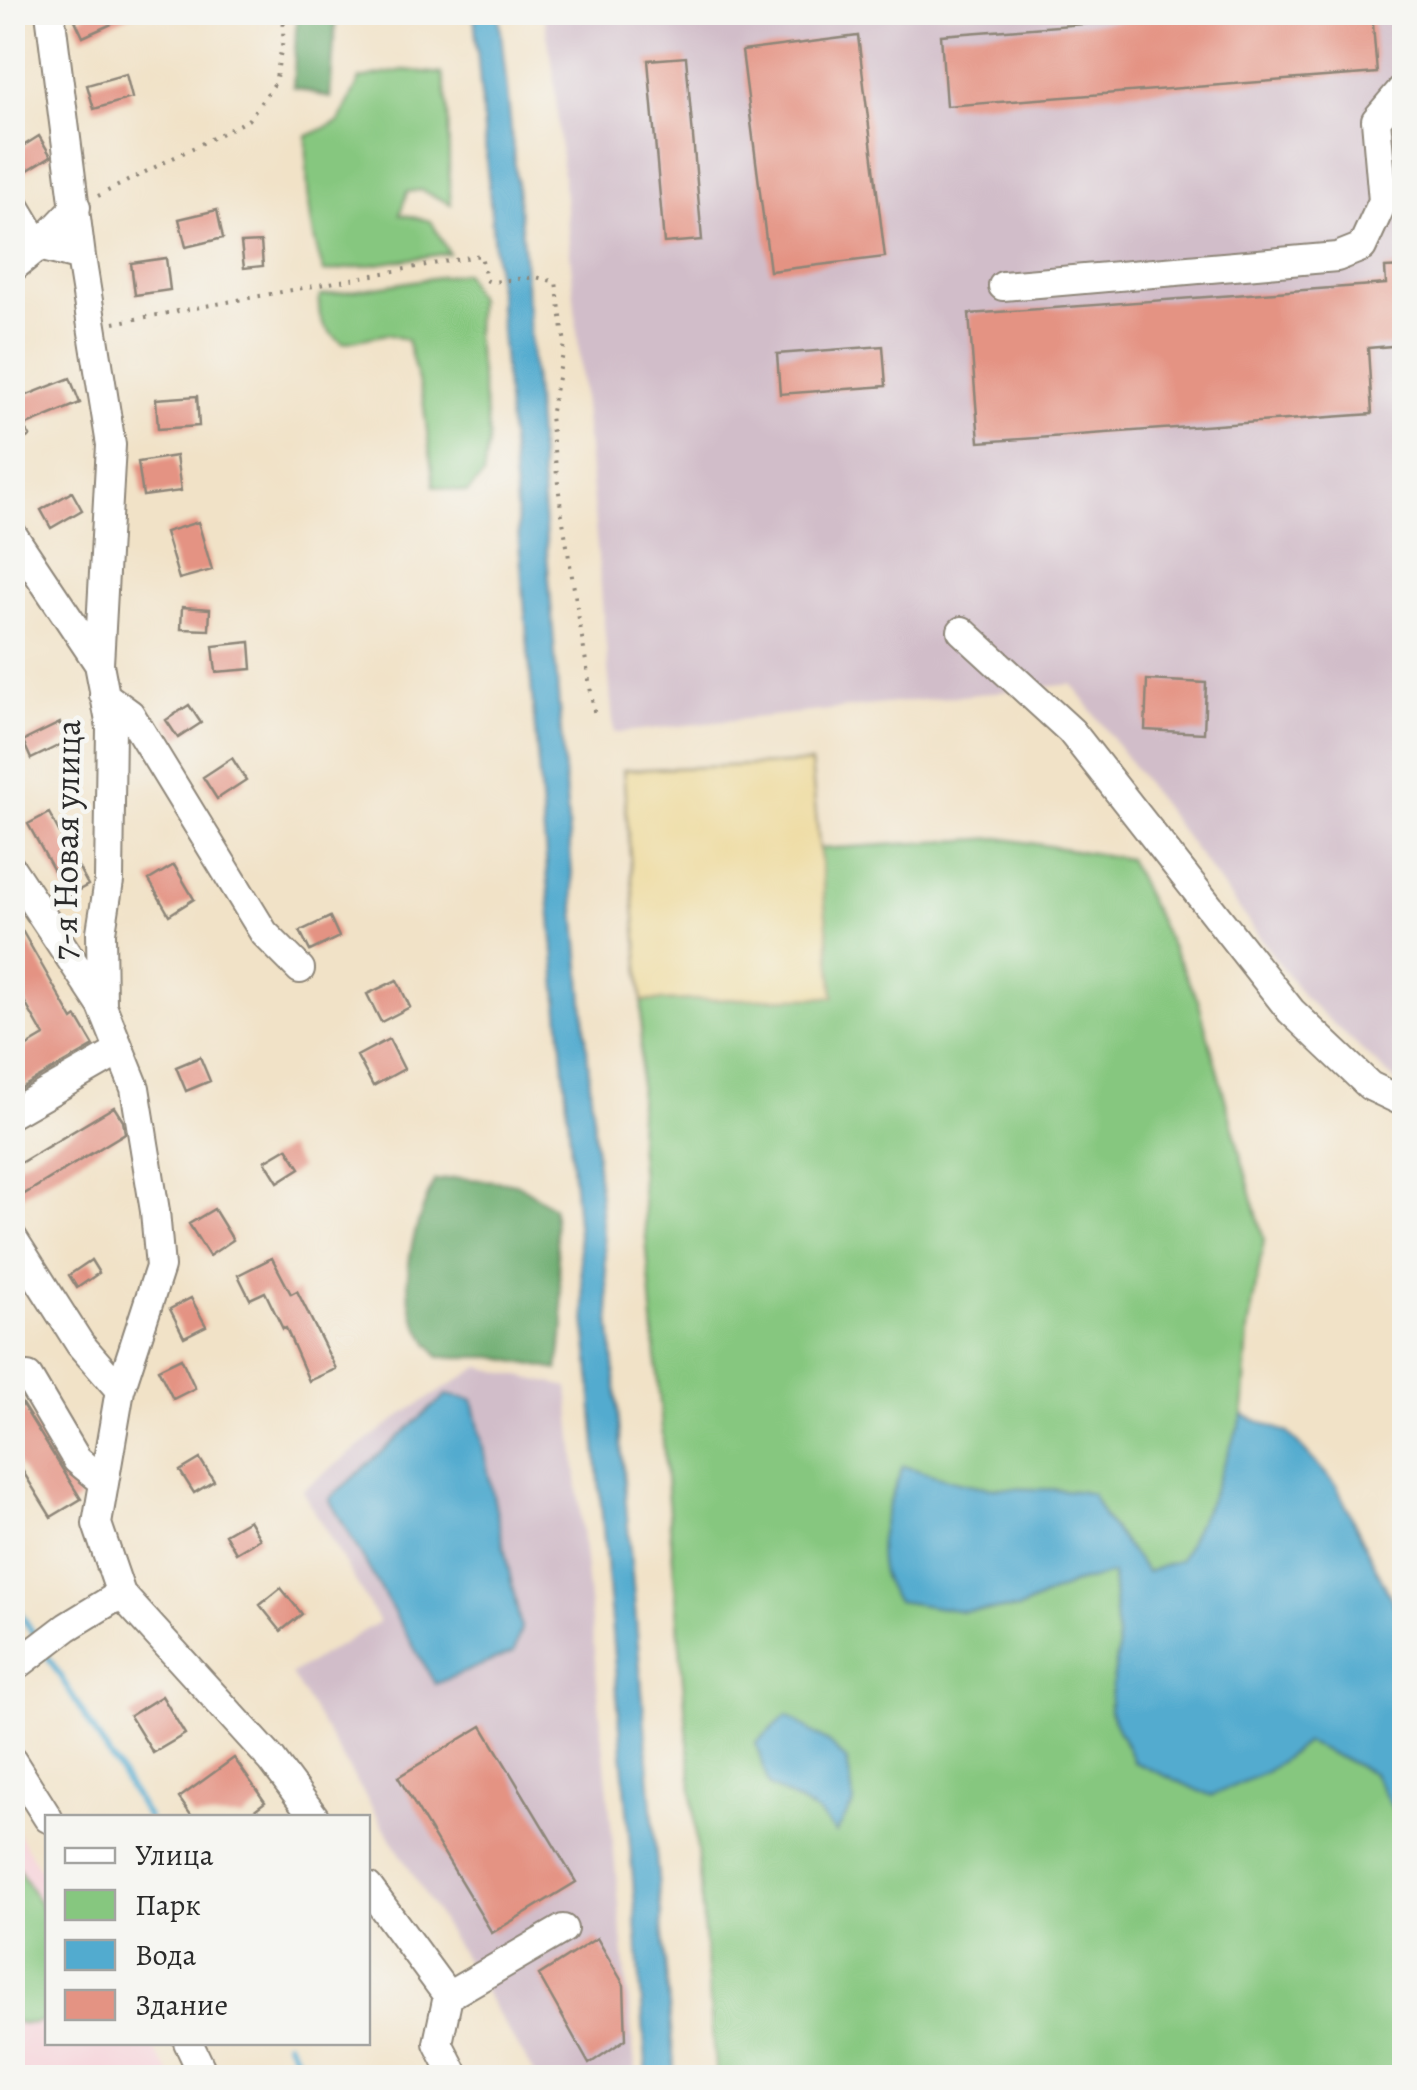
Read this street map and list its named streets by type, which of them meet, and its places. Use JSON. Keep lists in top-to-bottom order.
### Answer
{
  "streets": {
    "street": ["7-я Новая улица"]
  },
  "legend": [
    "Улица",
    "Парк",
    "Вода",
    "Здание"
  ]
}
